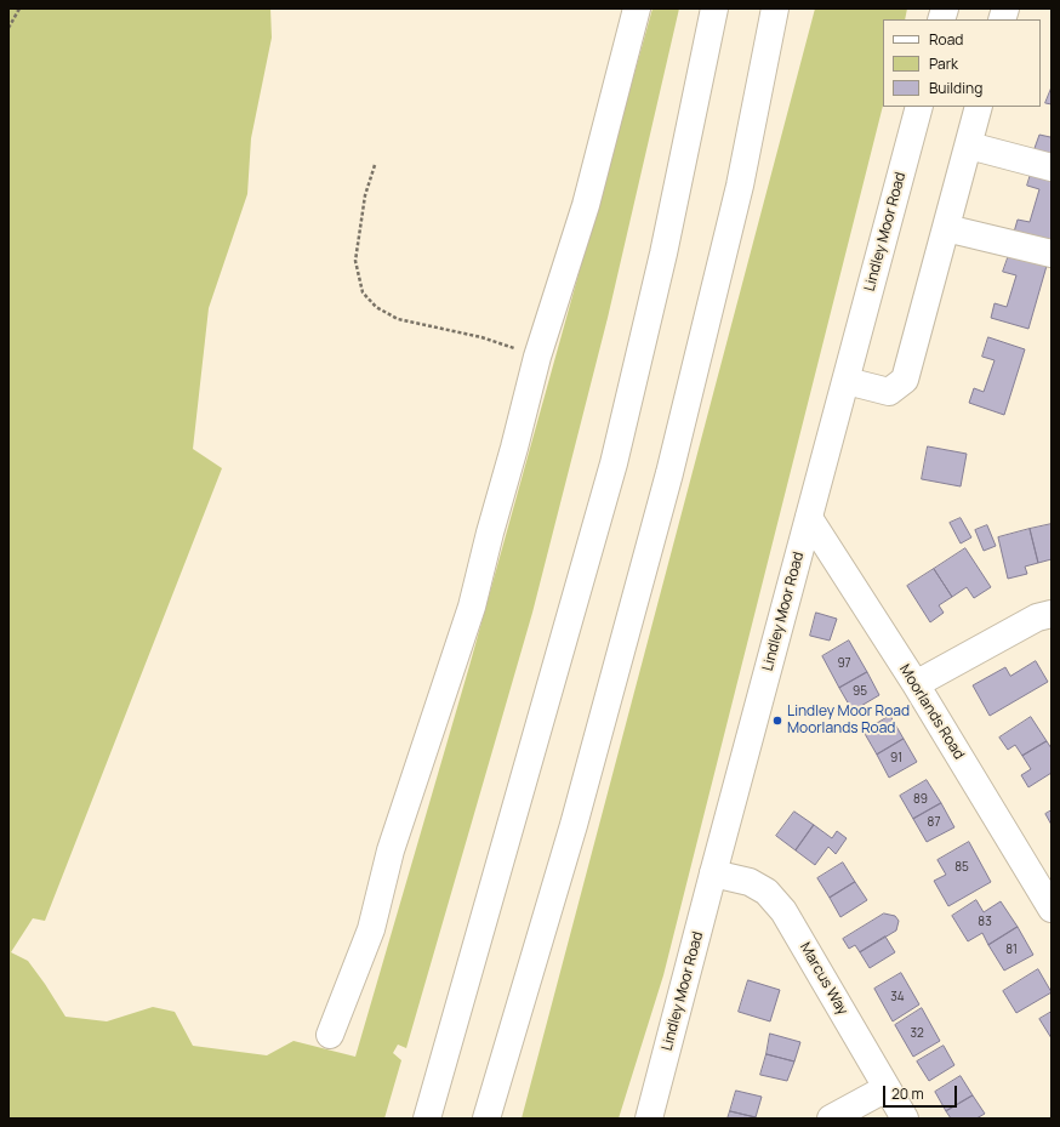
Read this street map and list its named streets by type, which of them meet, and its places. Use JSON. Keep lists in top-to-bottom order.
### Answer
{
  "streets": {
    "main road": ["Lindley Moor Road", "Moorlands Road", "Marcus Way"]
  },
  "crossings": [
    ["Lindley Moor Road", "Moorlands Road"],
    ["Lindley Moor Road", "Marcus Way"]
  ],
  "places": ["Lindley Moor Road Moorlands Road"],
  "house_numbers": [
    "97",
    "95",
    "91",
    "89",
    "87",
    "85",
    "83",
    "81",
    "34",
    "32"
  ],
  "legend": ["Road", "Park", "Building"],
  "scale_bar": "20 m"
}
